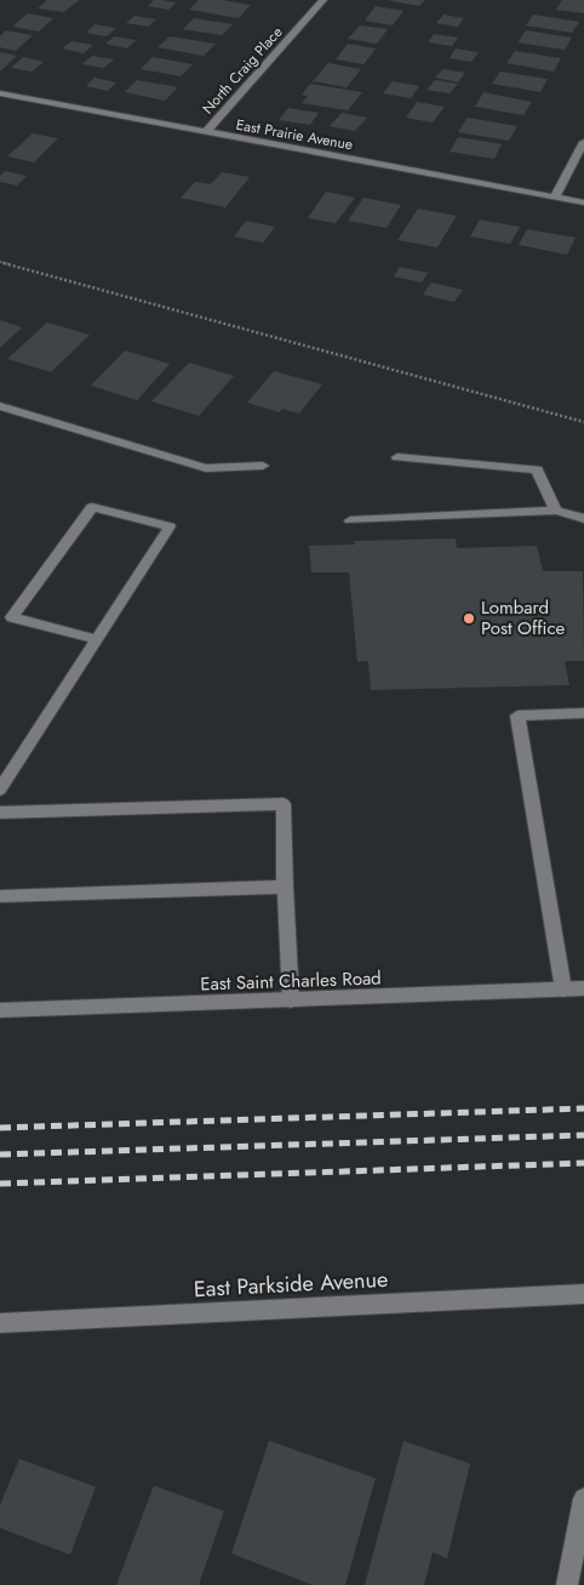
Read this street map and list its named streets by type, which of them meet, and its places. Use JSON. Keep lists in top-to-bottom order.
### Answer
{
  "streets": {
    "street": [
      "North Craig Place",
      "East Prairie Avenue",
      "East Saint Charles Road",
      "East Parkside Avenue"
    ]
  },
  "crossings": [
    ["North Craig Place", "East Prairie Avenue"]
  ],
  "places": ["Lombard Post Office"]
}
